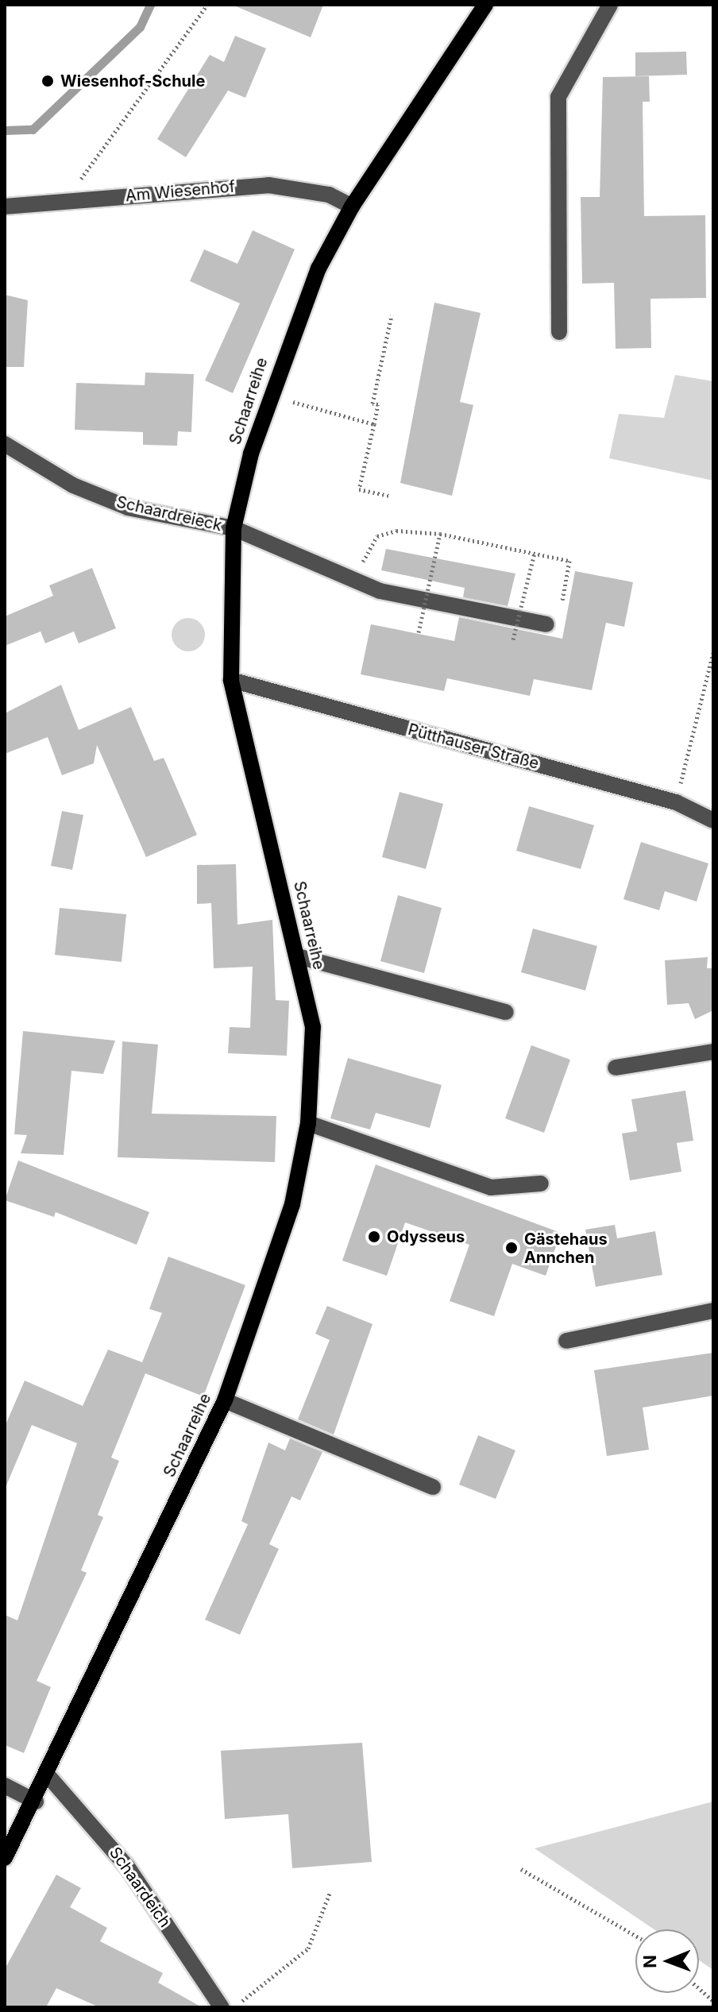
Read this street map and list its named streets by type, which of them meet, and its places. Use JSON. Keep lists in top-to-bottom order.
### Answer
{
  "streets": {
    "main road": ["Schaarreihe"],
    "street": [
      "Am Wiesenhof",
      "Schaardreieck",
      "Pütthauser Straße",
      "Schaardeich"
    ]
  },
  "crossings": [
    ["Am Wiesenhof", "Schaarreihe"],
    ["Schaarreihe", "Schaardreieck"],
    ["Schaarreihe", "Pütthauser Straße"],
    ["Schaarreihe", "Schaardeich"]
  ],
  "places": ["Wiesenhof-Schule", "Odysseus", "Gästehaus Annchen"],
  "north": "left"
}
